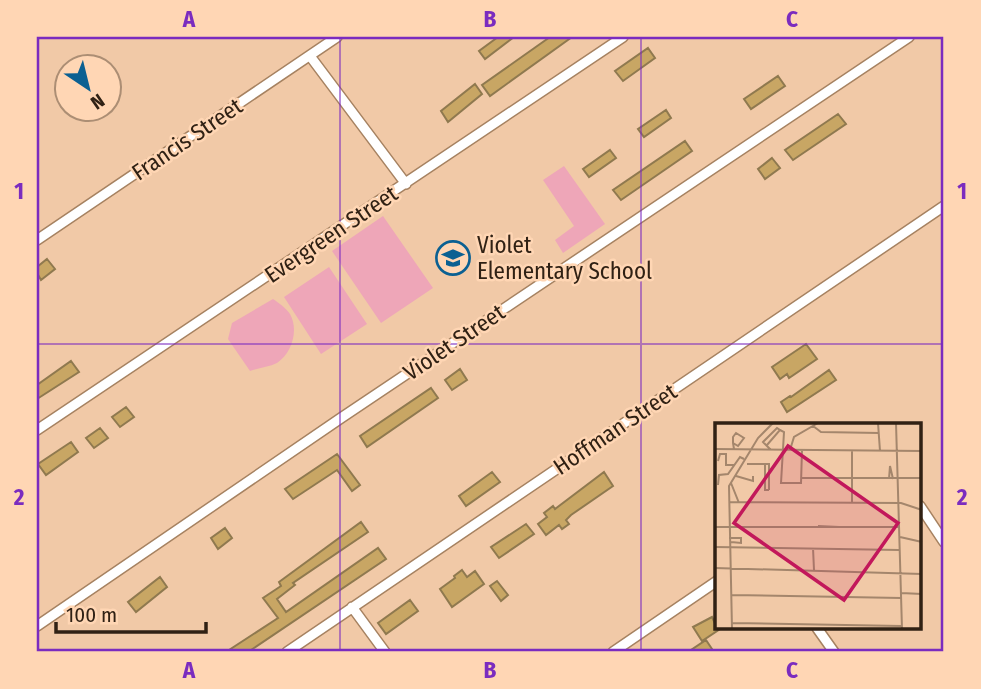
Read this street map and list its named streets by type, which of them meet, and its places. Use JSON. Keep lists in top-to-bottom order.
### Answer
{
  "streets": {
    "street": [
      "Francis Street",
      "Evergreen Street",
      "Violet Street",
      "Hoffman Street"
    ]
  },
  "places": {
    "school or university": ["Violet Elementary School"]
  },
  "scale_bar": "100 m",
  "north": "bottom right",
  "grid": {
    "columns": ["A", "B", "C"],
    "rows": ["1", "2"]
  }
}
